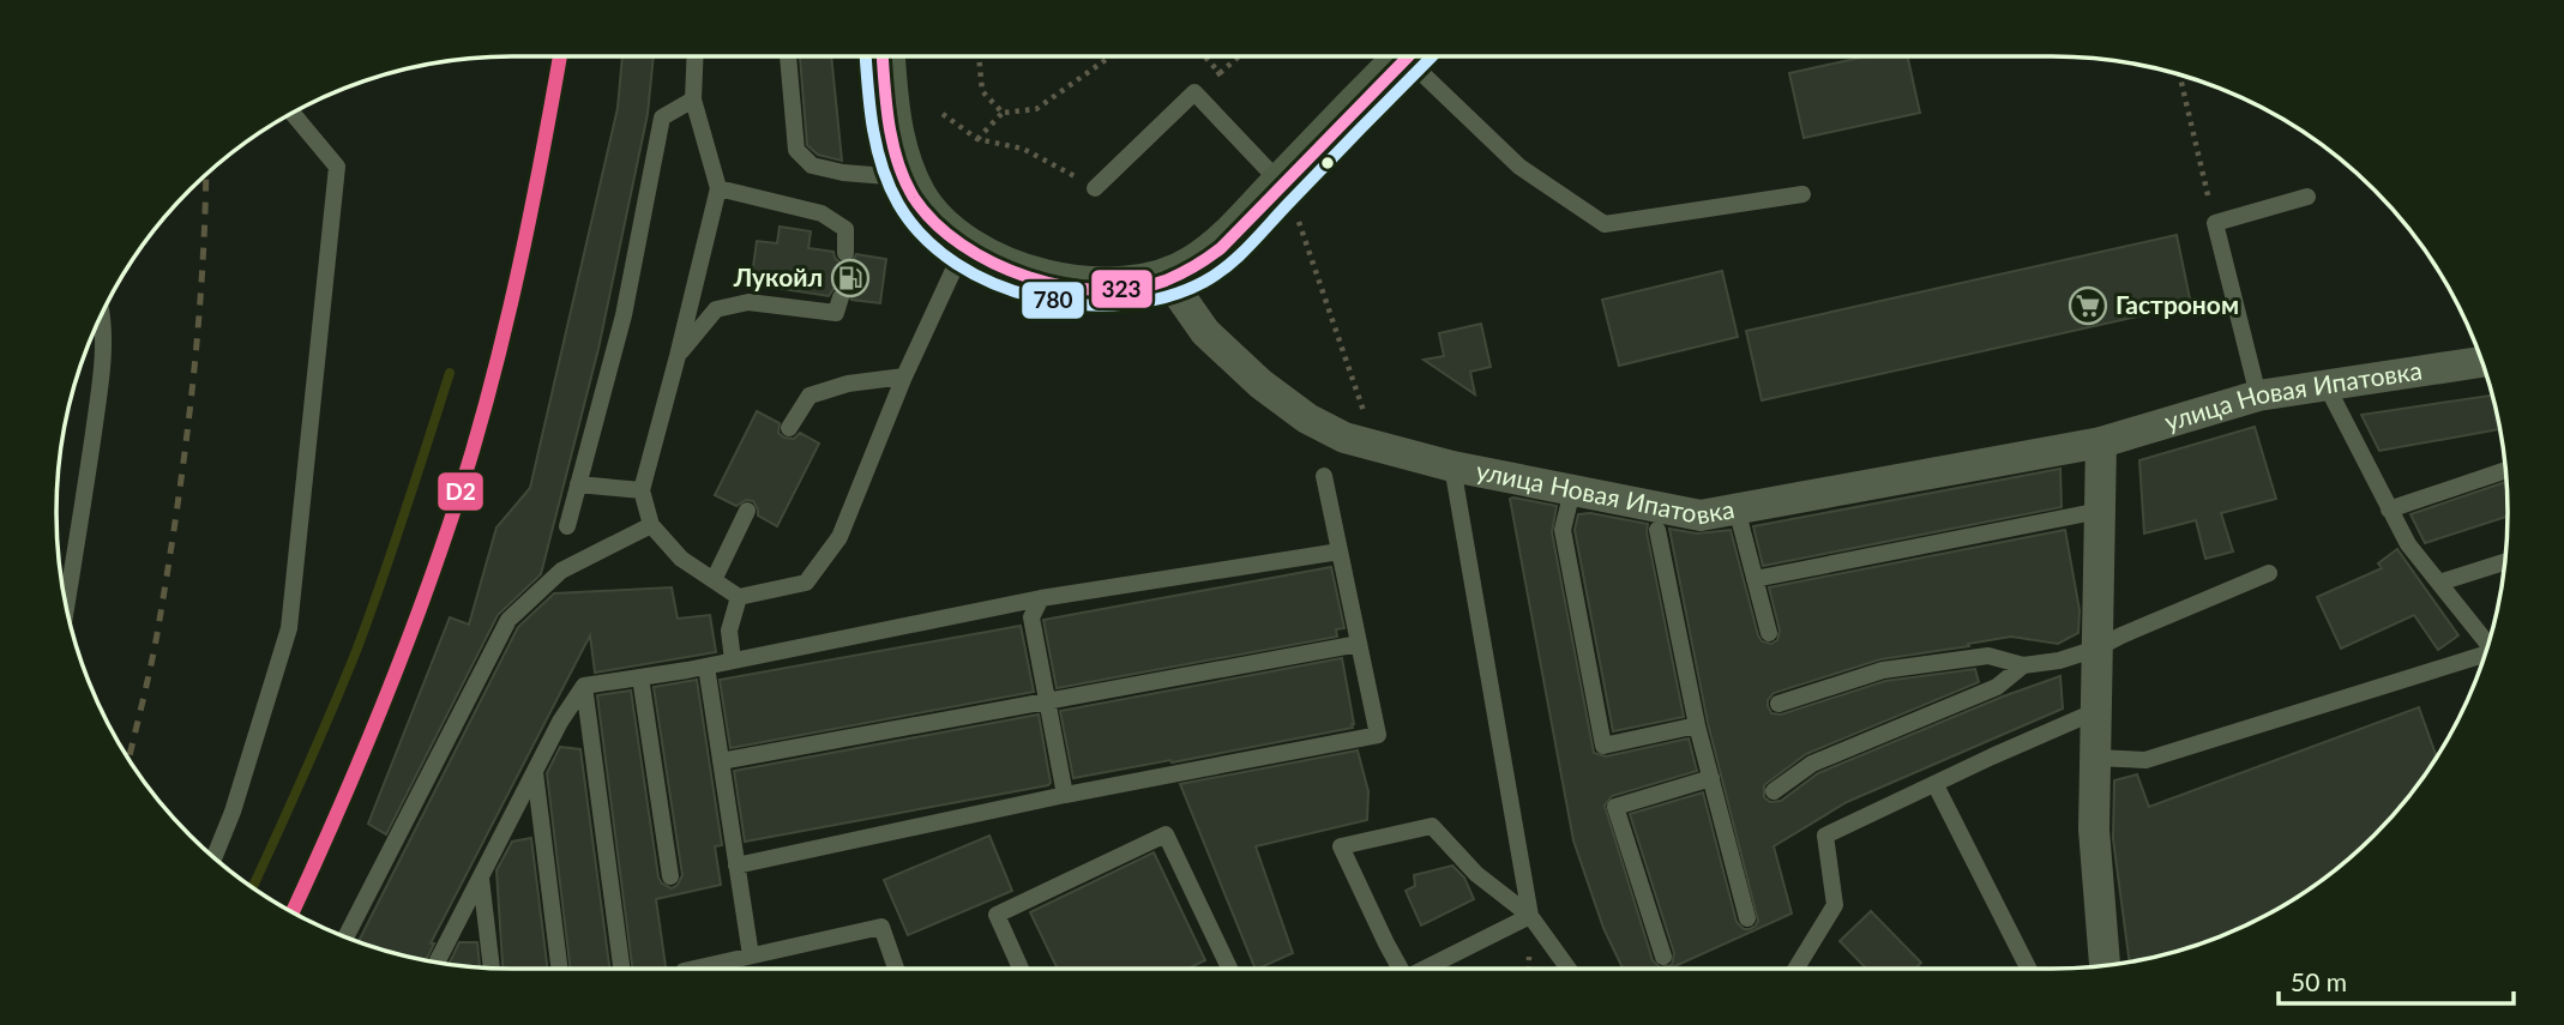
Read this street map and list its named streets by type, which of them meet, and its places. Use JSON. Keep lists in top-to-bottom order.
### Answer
{
  "streets": {
    "street": ["улица Новая Ипатовка"]
  },
  "places": {
    "fuel station": ["Лукойл"],
    "supermarket": ["Гастроном"]
  },
  "lines": ["transit line D2", "transit line 323", "transit line 780"],
  "scale_bar": "50 m"
}
